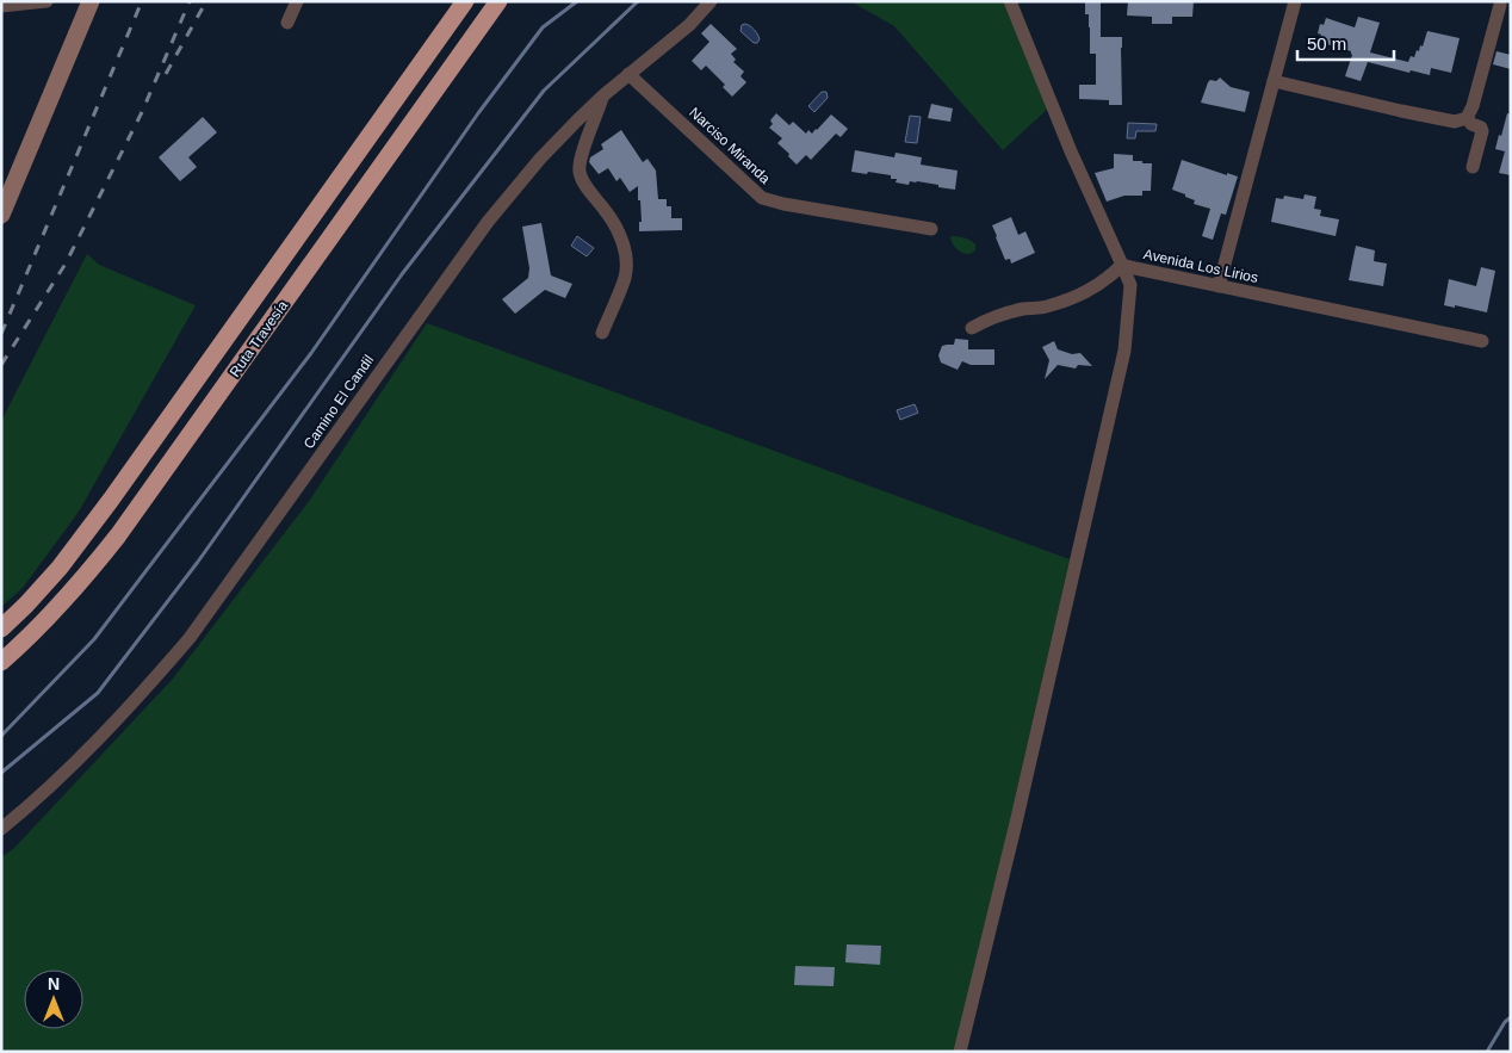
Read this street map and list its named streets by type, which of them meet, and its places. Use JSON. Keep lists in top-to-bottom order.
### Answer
{
  "streets": {
    "highway": ["Ruta Travesía"],
    "street": ["Narciso Miranda", "Avenida Los Lirios", "Camino El Candil"]
  },
  "crossings": [
    ["Narciso Miranda", "Camino El Candil"]
  ],
  "scale_bar": "50 m",
  "north": "top"
}
